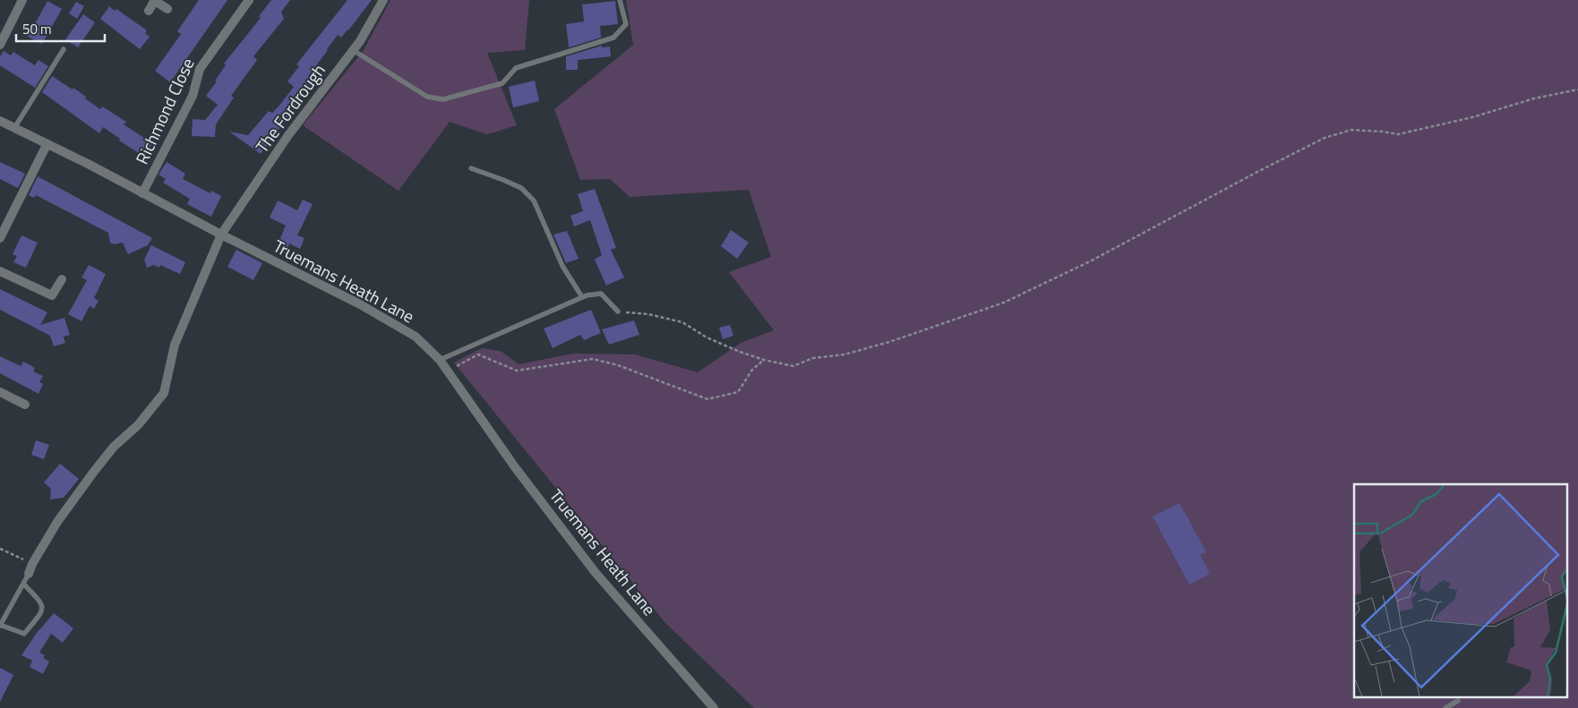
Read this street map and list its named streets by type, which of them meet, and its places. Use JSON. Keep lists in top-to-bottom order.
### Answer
{
  "streets": {
    "street": ["The Fordrough", "Richmond Close", "Truemans Heath Lane"]
  },
  "crossings": [
    ["The Fordrough", "Truemans Heath Lane"],
    ["Richmond Close", "Truemans Heath Lane"]
  ],
  "scale_bar": "50 m"
}
